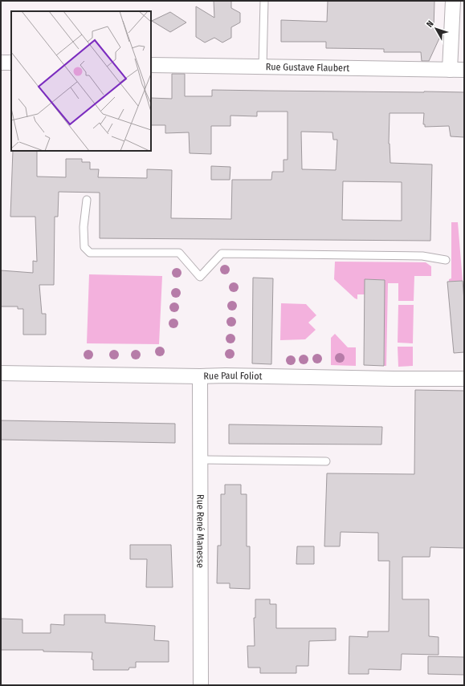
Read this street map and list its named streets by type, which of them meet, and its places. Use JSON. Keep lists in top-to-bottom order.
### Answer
{
  "streets": {
    "street": ["Rue Gustave Flaubert", "Rue Paul Foliot", "Rue René Manesse"]
  },
  "crossings": [
    ["Rue Paul Foliot", "Rue René Manesse"]
  ],
  "north": "top left"
}
